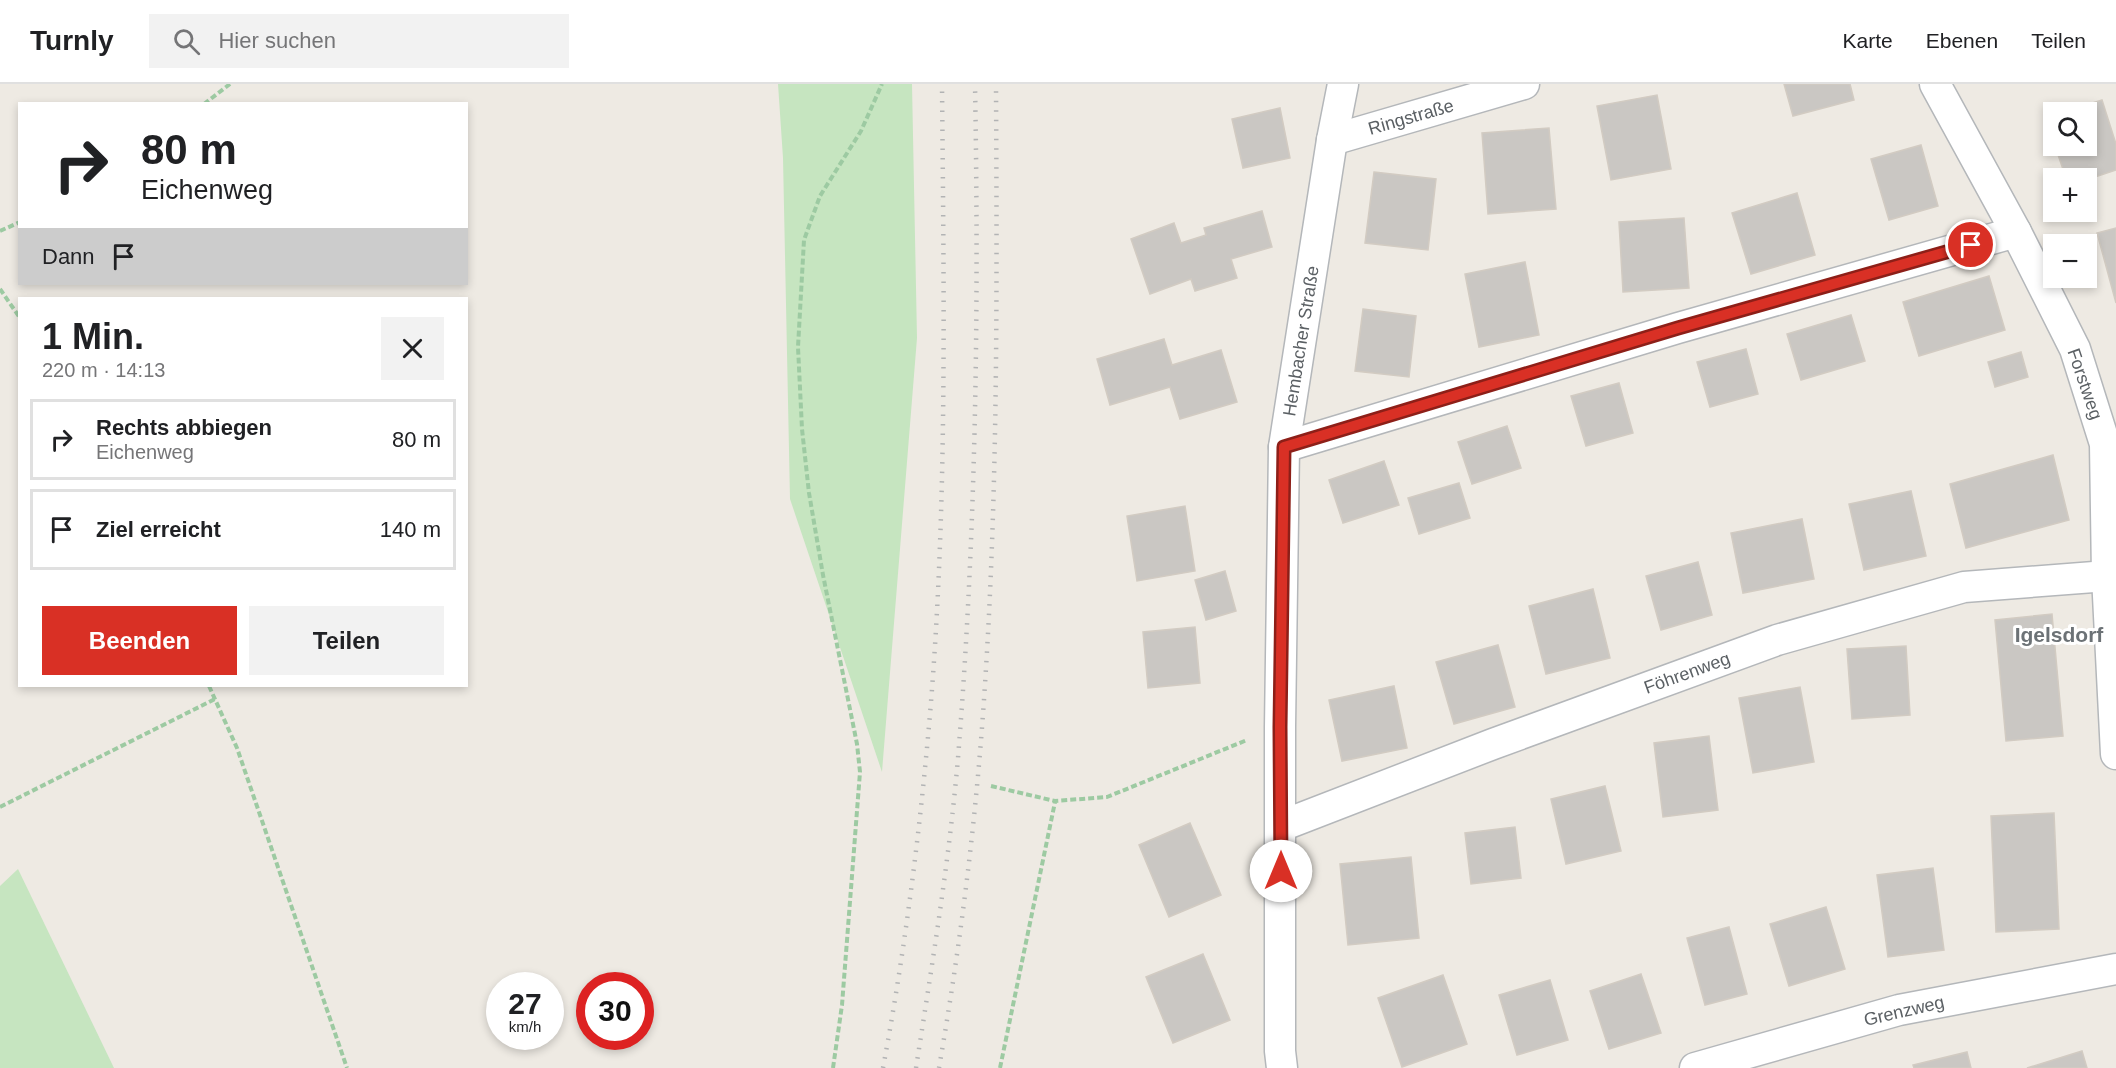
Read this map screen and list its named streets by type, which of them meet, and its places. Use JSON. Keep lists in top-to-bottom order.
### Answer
{
  "streets": {
    "street": [
      "Ringstraße",
      "Hembacher Straße",
      "Forstweg",
      "Föhrenweg",
      "Grenzweg"
    ]
  },
  "crossings": [
    ["Ringstraße", "Hembacher Straße"],
    ["Hembacher Straße", "Föhrenweg"],
    ["Forstweg", "Föhrenweg"]
  ],
  "districts": ["Igelsdorf"],
  "page": {
    "header": "Turnly",
    "search": "Hier suchen",
    "nav": ["Karte", "Ebenen", "Teilen"],
    "map_buttons": ["+", "−"],
    "turn": ["80 m", "Eichenweg"],
    "then": "Dann",
    "heading": ["1 Min.", "220 m · 14:13"],
    "list": [
      {
        "name": "Rechts abbiegen",
        "note": "Eichenweg",
        "value": "80 m"
      },
      {
        "name": "Ziel erreicht",
        "value": "140 m"
      }
    ],
    "buttons": ["Beenden", "Teilen"],
    "speed": "27 km/h",
    "limit": "30"
  }
}
